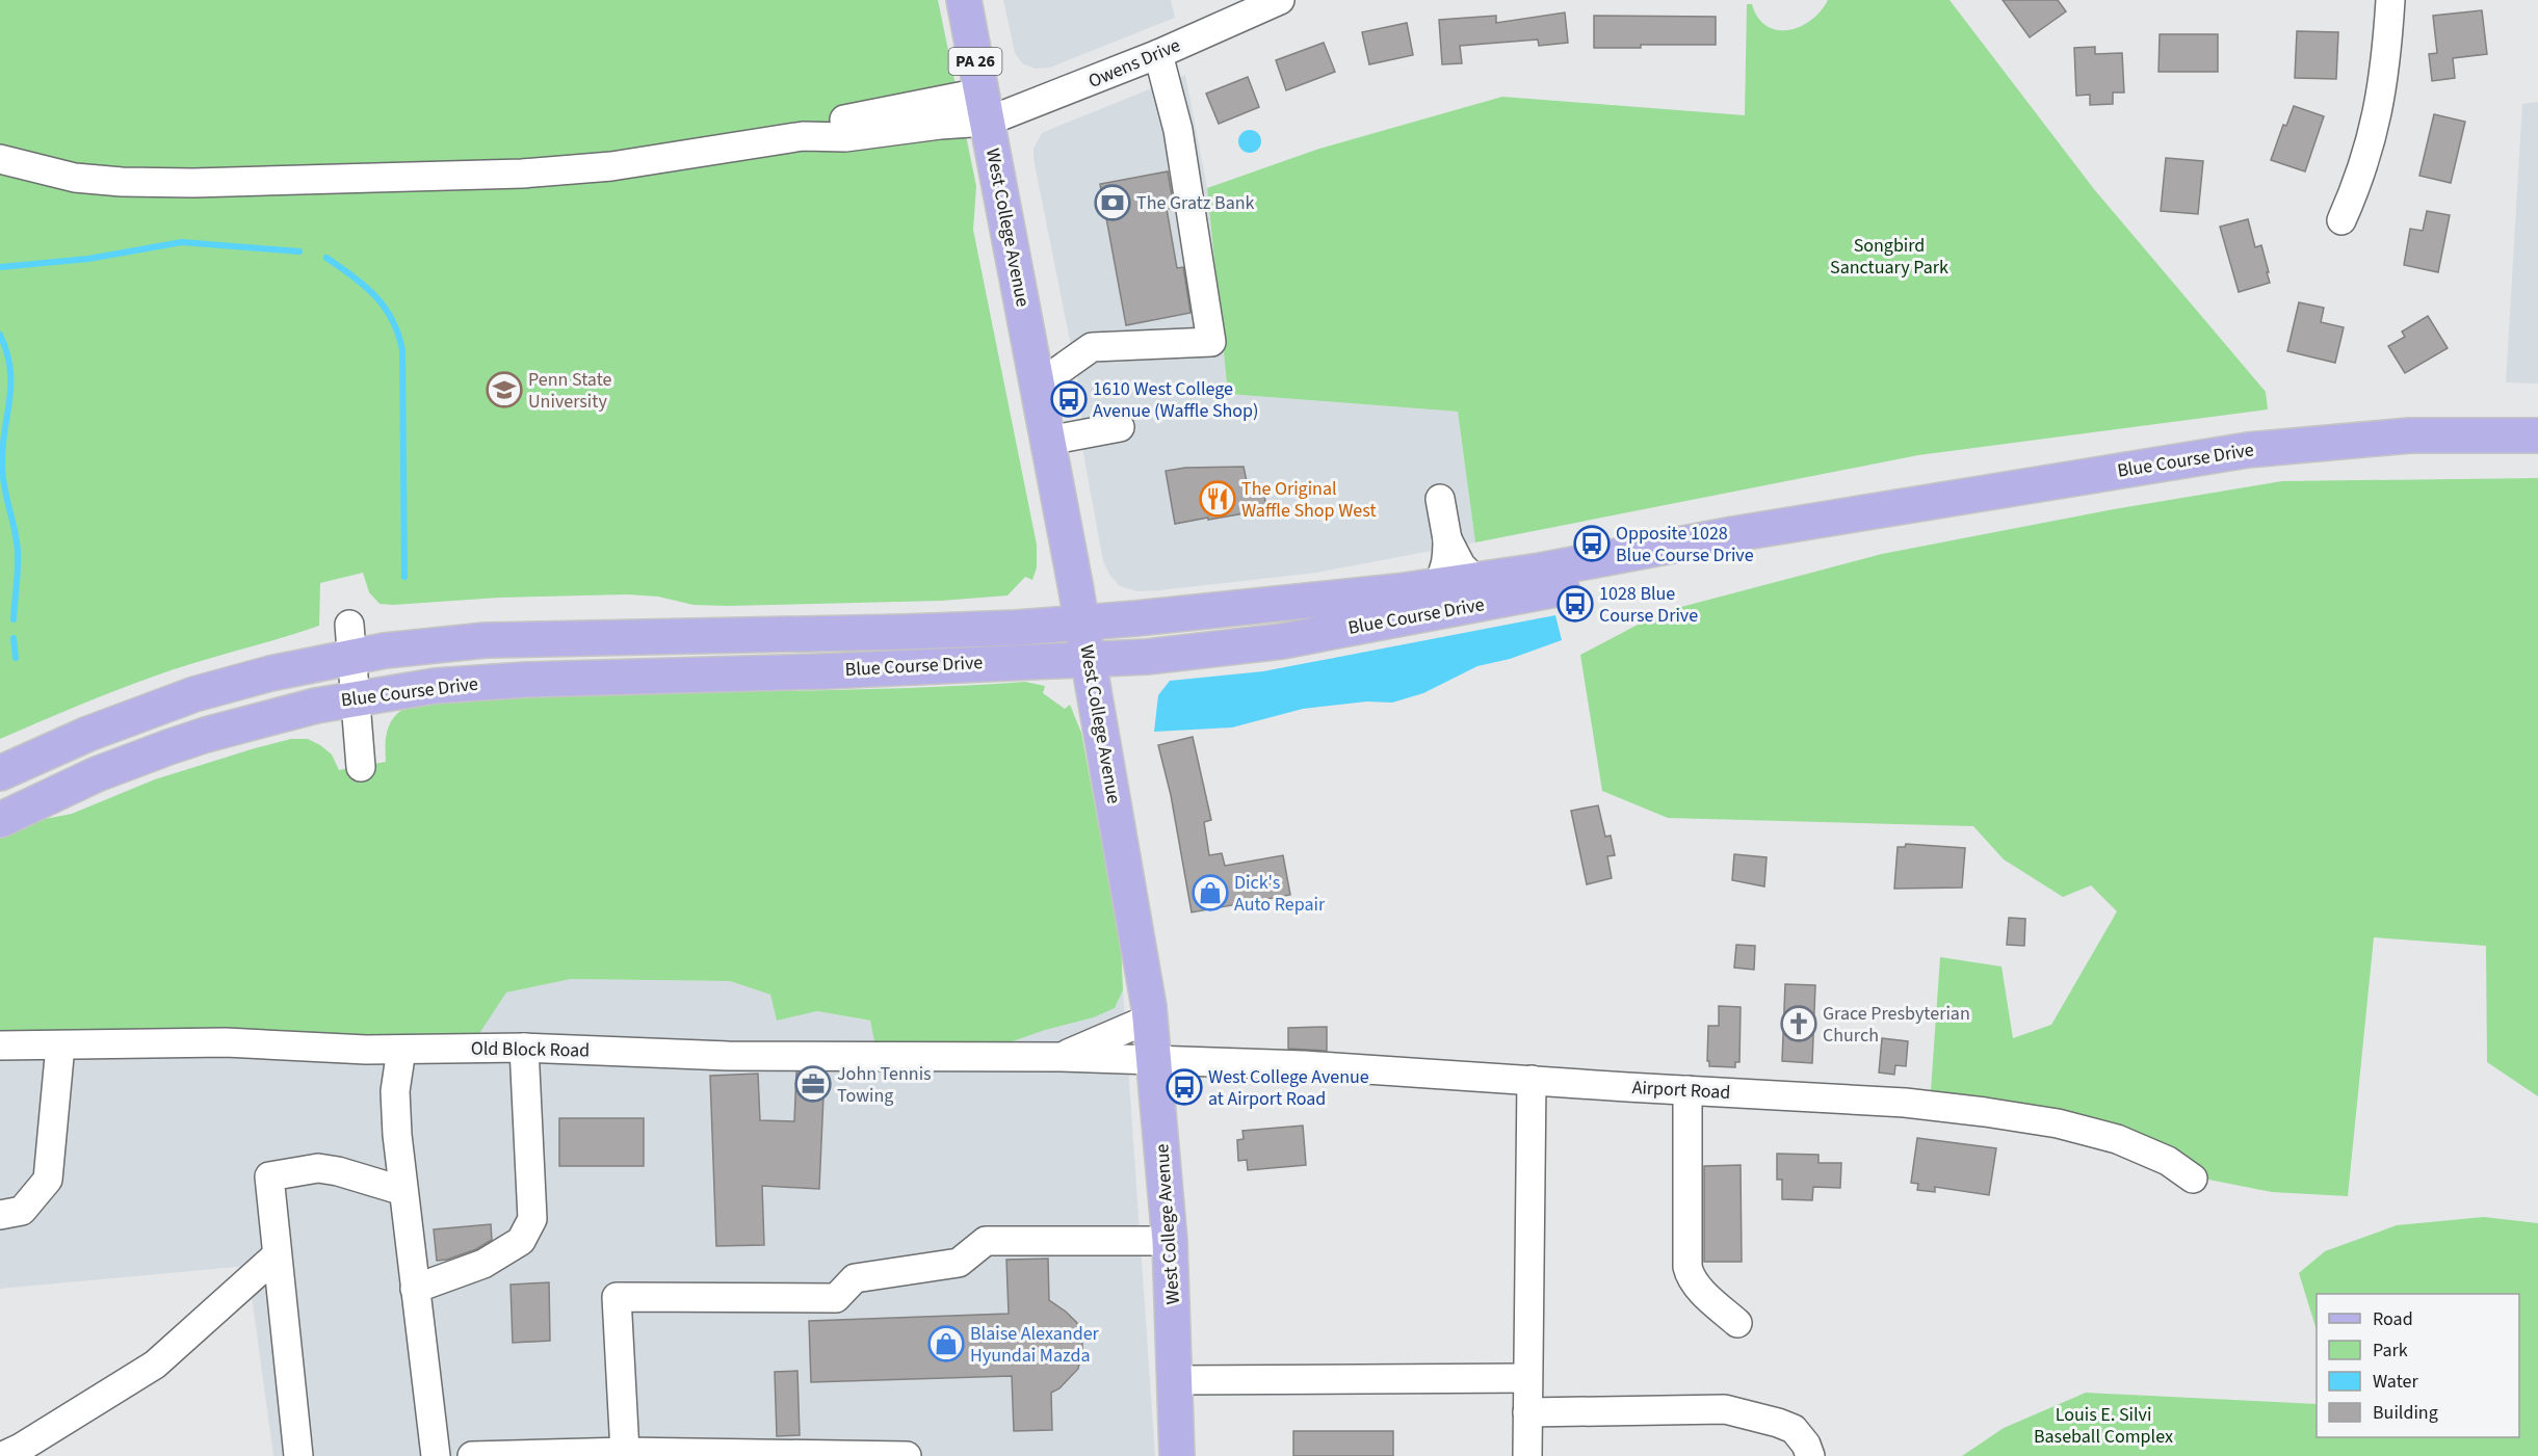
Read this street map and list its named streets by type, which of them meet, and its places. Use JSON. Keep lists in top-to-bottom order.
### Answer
{
  "streets": {
    "main road": ["PA 26", "West College Avenue", "Blue Course Drive"],
    "street": ["Owens Drive", "Old Block Road", "Airport Road"]
  },
  "crossings": [
    ["Owens Drive", "West College Avenue"],
    ["West College Avenue", "Blue Course Drive"],
    ["West College Avenue", "Old Block Road"],
    ["West College Avenue", "Airport Road"],
    ["Old Block Road", "Airport Road"]
  ],
  "parks": ["Songbird Sanctuary Park", "Louis E. Silvi Baseball Complex"],
  "places": {
    "bank": ["The Gratz Bank"],
    "school or university": ["Penn State University"],
    "bus stop": [
      "1610 West College Avenue (Waffle Shop)",
      "Opposite 1028 Blue Course Drive",
      "1028 Blue Course Drive",
      "West College Avenue at Airport Road"
    ],
    "restaurant": ["The Original Waffle Shop West"],
    "shop": ["Dick's Auto Repair", "Blaise Alexander Hyundai Mazda"],
    "church": ["Grace Presbyterian Church"],
    "office": ["John Tennis Towing"]
  },
  "legend": [
    "Road",
    "Park",
    "Water",
    "Building"
  ]
}
